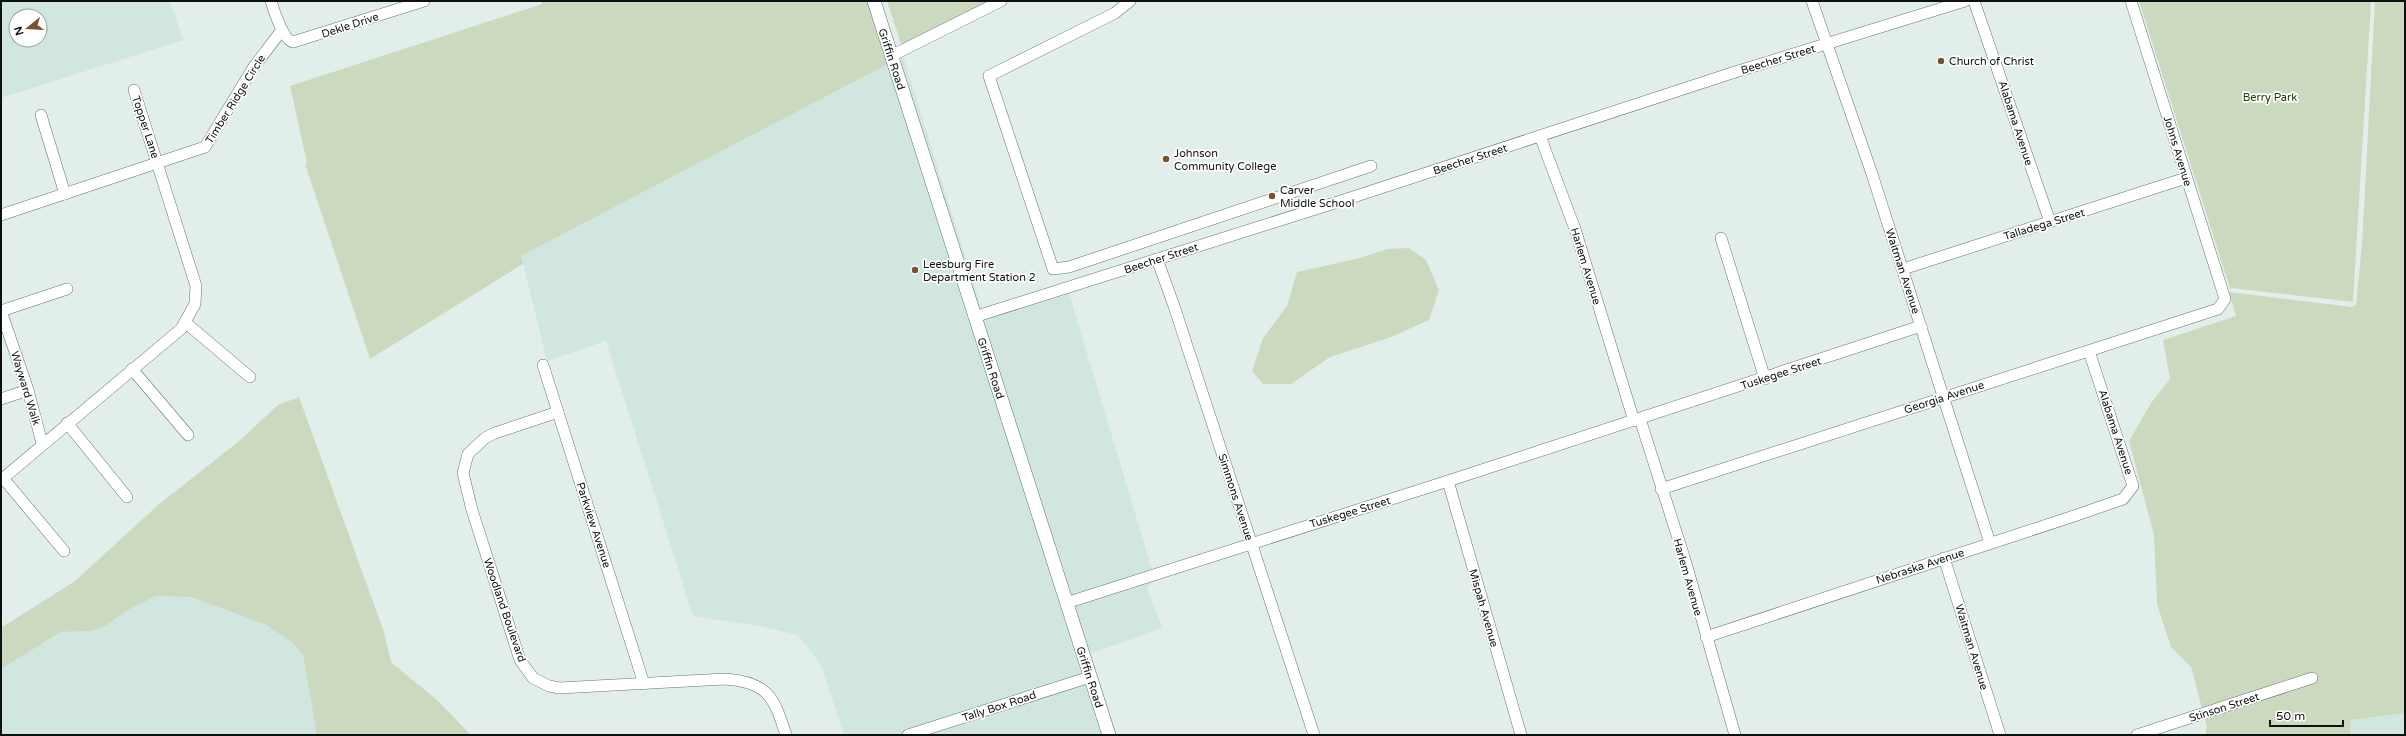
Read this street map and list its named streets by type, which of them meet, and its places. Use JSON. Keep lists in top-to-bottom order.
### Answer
{
  "streets": {
    "street": [
      "Dekle Drive",
      "Griffin Road",
      "Beecher Street",
      "Timber Ridge Circle",
      "Alabama Avenue",
      "Topper Lane",
      "Johns Avenue",
      "Talladega Street",
      "Harlem Avenue",
      "Waitman Avenue",
      "Tuskegee Street",
      "Wayward Walk",
      "Georgia Avenue",
      "Simmons Avenue",
      "Parkview Avenue",
      "Nebraska Avenue",
      "Mispah Avenue",
      "Woodland Boulevard",
      "Tally Box Road",
      "Stinson Street"
    ]
  },
  "crossings": [
    ["Dekle Drive", "Timber Ridge Circle"],
    ["Griffin Road", "Beecher Street"],
    ["Griffin Road", "Tuskegee Street"],
    ["Griffin Road", "Tally Box Road"],
    ["Beecher Street", "Harlem Avenue"],
    ["Beecher Street", "Waitman Avenue"],
    ["Beecher Street", "Simmons Avenue"],
    ["Timber Ridge Circle", "Topper Lane"],
    ["Alabama Avenue", "Talladega Street"],
    ["Alabama Avenue", "Georgia Avenue"],
    ["Alabama Avenue", "Nebraska Avenue"],
    ["Johns Avenue", "Talladega Street"],
    ["Johns Avenue", "Georgia Avenue"],
    ["Talladega Street", "Waitman Avenue"],
    ["Harlem Avenue", "Tuskegee Street"],
    ["Harlem Avenue", "Georgia Avenue"],
    ["Harlem Avenue", "Nebraska Avenue"],
    ["Waitman Avenue", "Tuskegee Street"],
    ["Waitman Avenue", "Georgia Avenue"],
    ["Waitman Avenue", "Nebraska Avenue"],
    ["Tuskegee Street", "Simmons Avenue"],
    ["Tuskegee Street", "Mispah Avenue"],
    ["Parkview Avenue", "Woodland Boulevard"]
  ],
  "parks": ["Berry Park"],
  "places": [
    "Church of Christ",
    "Johnson Community College",
    "Carver Middle School",
    "Leesburg Fire Department Station 2"
  ],
  "scale_bar": "50 m",
  "north": "left"
}
